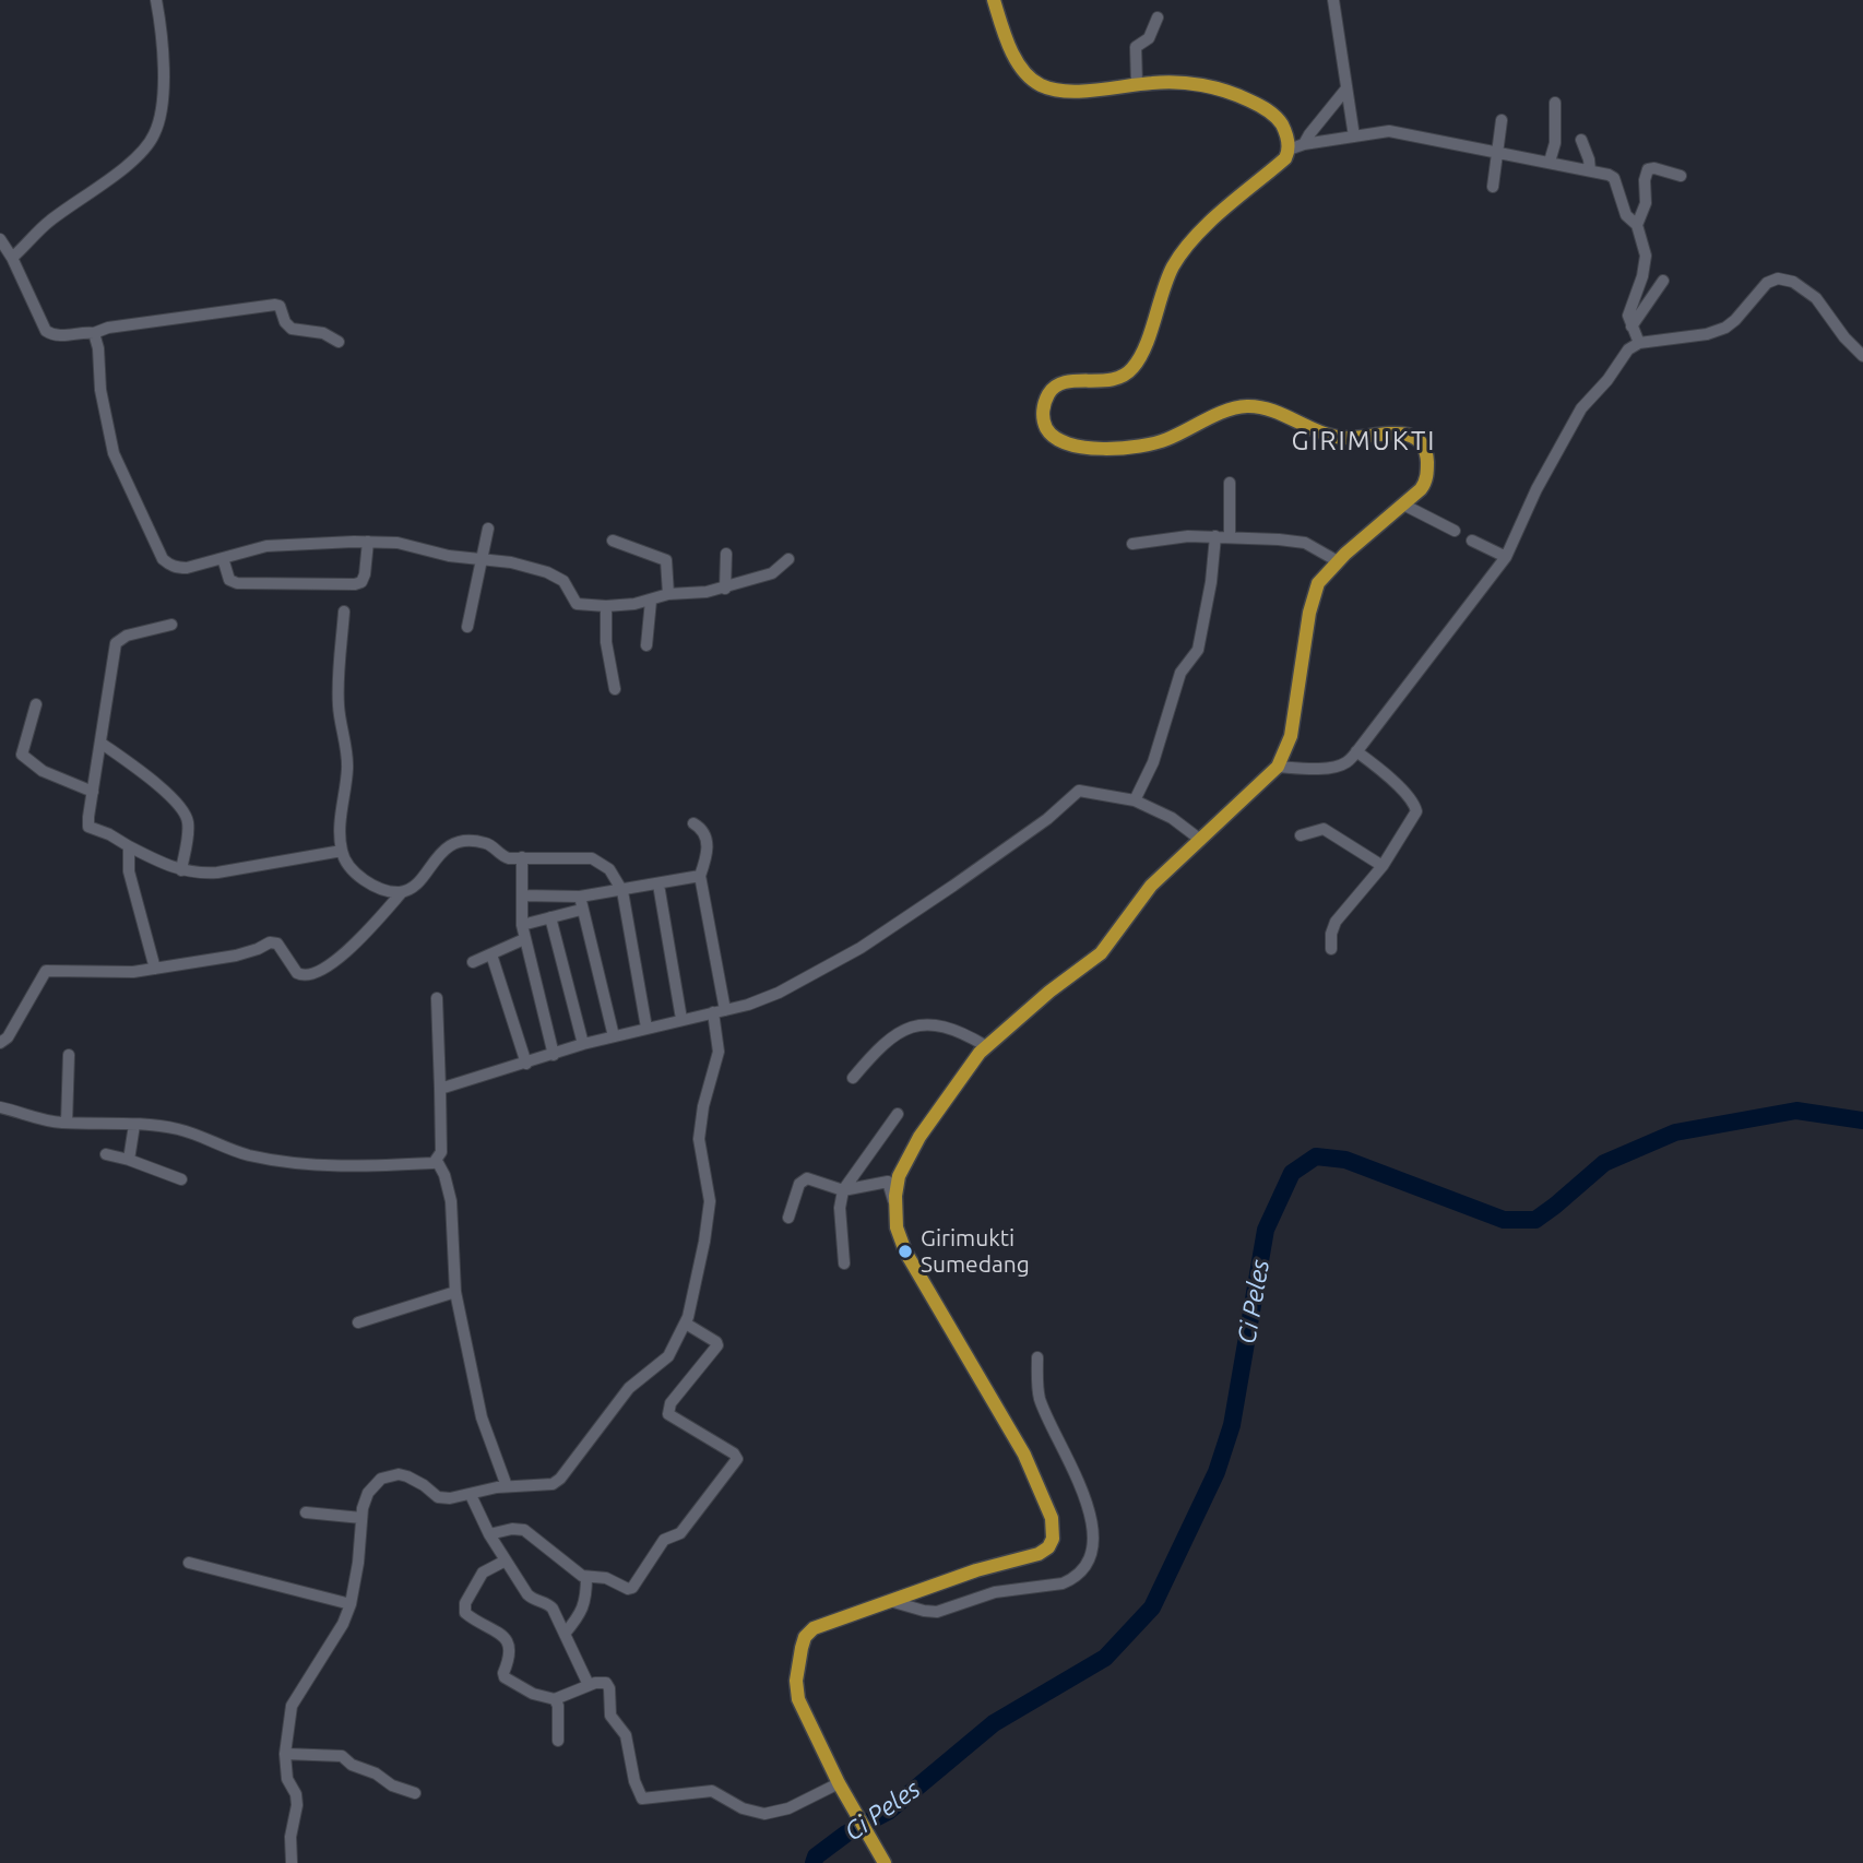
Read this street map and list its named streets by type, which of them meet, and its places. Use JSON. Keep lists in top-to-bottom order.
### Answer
{
  "districts": ["GIRIMUKTI"],
  "water": ["Ci Peles"],
  "places": ["Girimukti Sumedang"]
}
